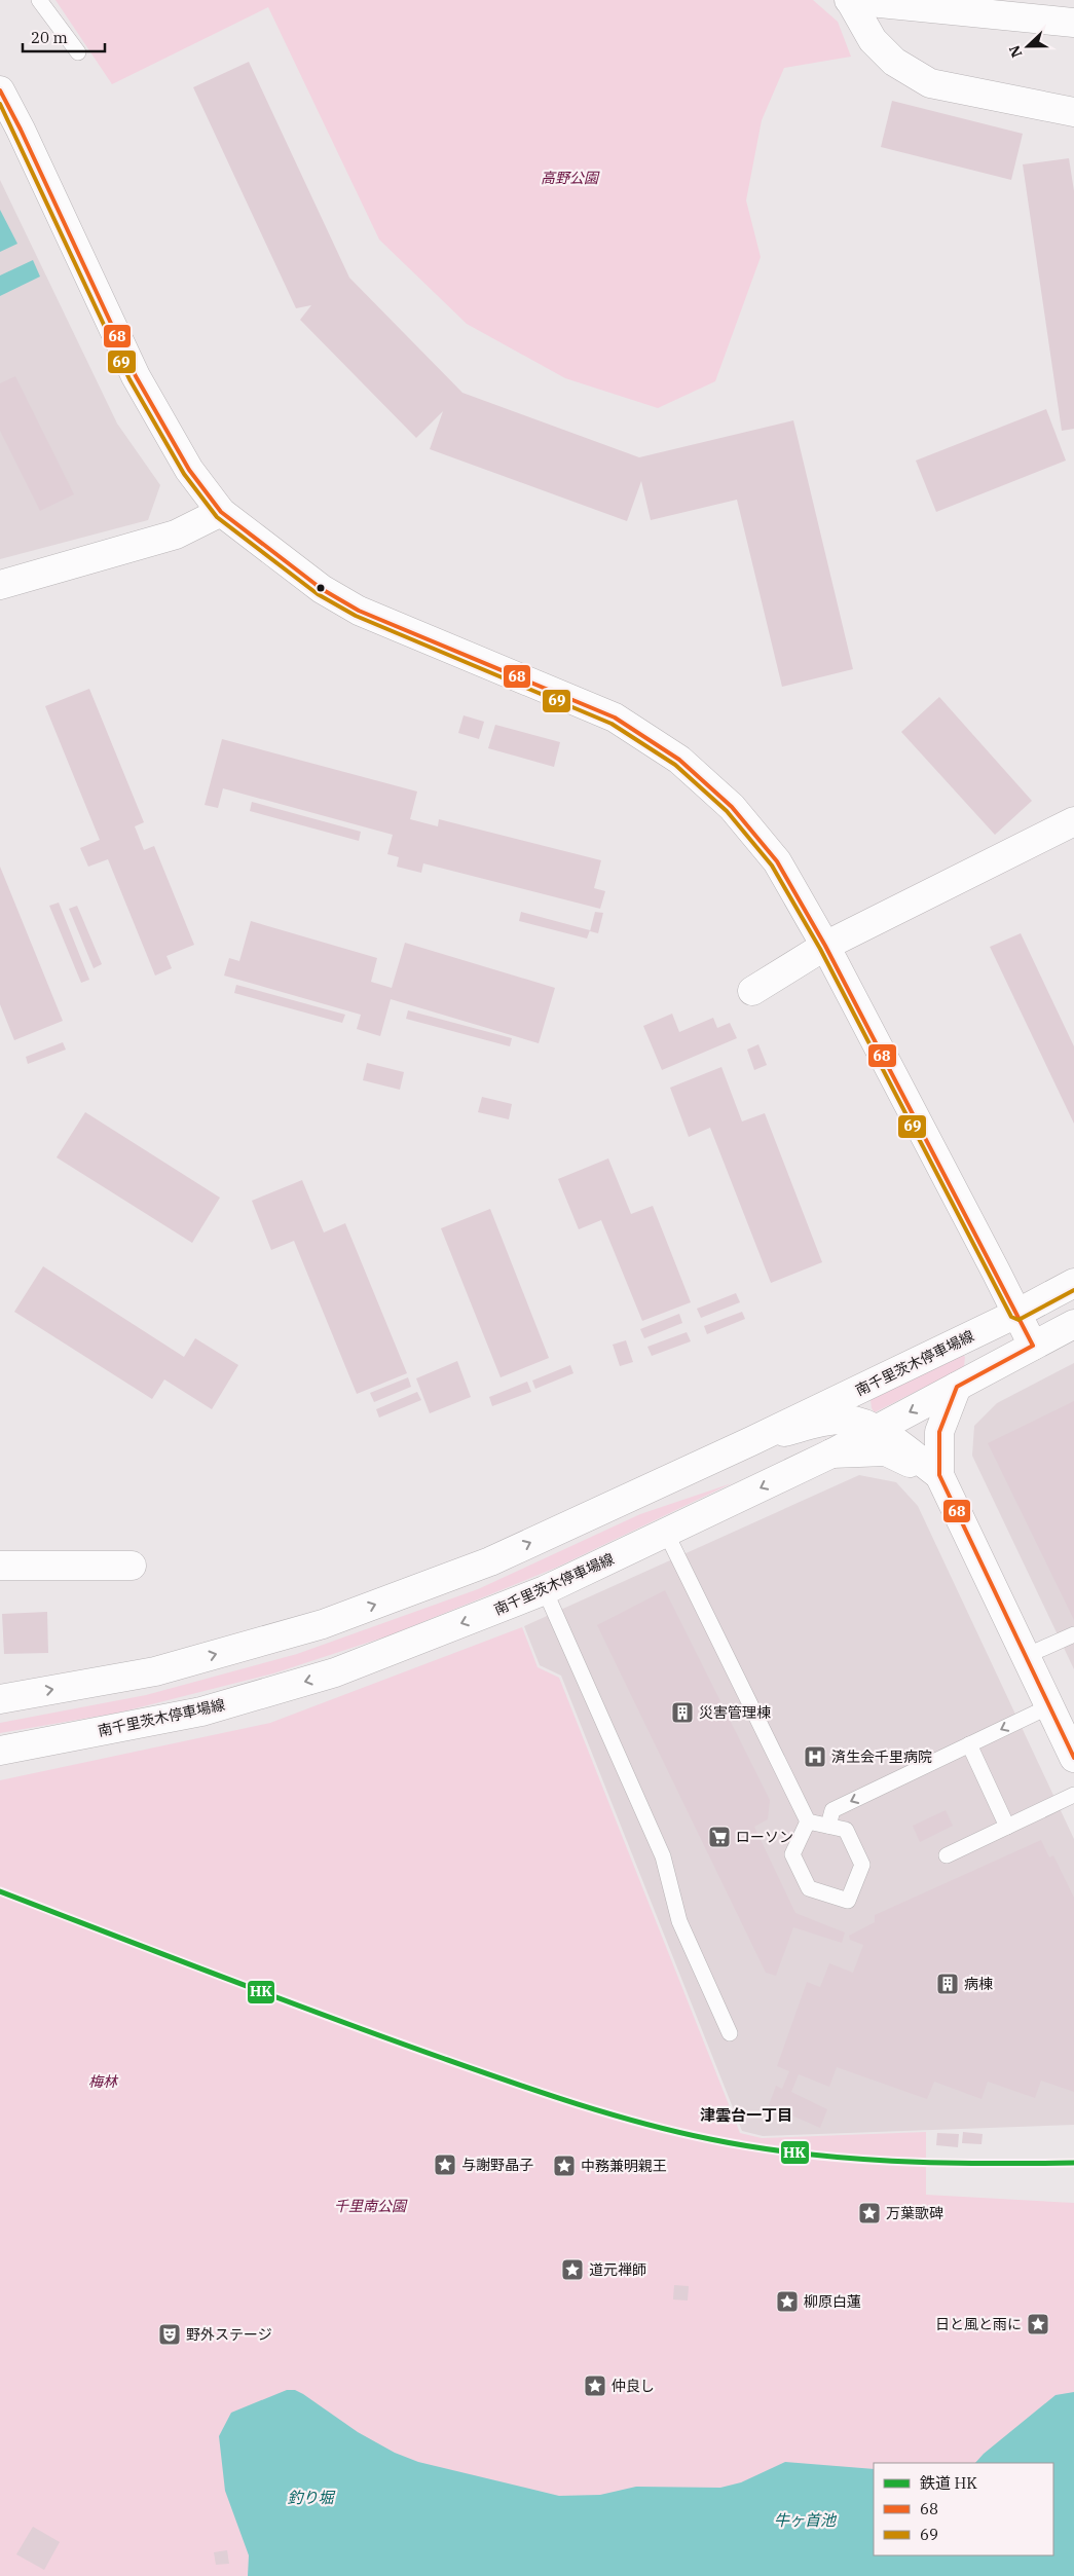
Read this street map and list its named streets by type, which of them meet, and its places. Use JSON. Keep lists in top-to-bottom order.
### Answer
{
  "streets": {
    "street": ["南千里茨木停車場線"]
  },
  "districts": ["津雲台一丁目"],
  "water": ["釣り堀", "牛ヶ首池"],
  "parks": ["高野公園", "梅林", "千里南公園"],
  "places": {
    "building": ["災害管理棟", "病棟"],
    "hospital": ["済生会千里病院"],
    "supermarket": ["ローソン"],
    "place": [
      "与謝野晶子",
      "中務兼明親王",
      "万葉歌碑",
      "道元禅師",
      "柳原白蓮",
      "日と風と雨に",
      "仲良し"
    ],
    "theatre": ["野外ステージ"]
  },
  "lines": ["transit line 68", "transit line 69", "rail line HK"],
  "legend": ["鉄道 HK", "68", "69"],
  "scale_bar": "20 m",
  "north": "left"
}
